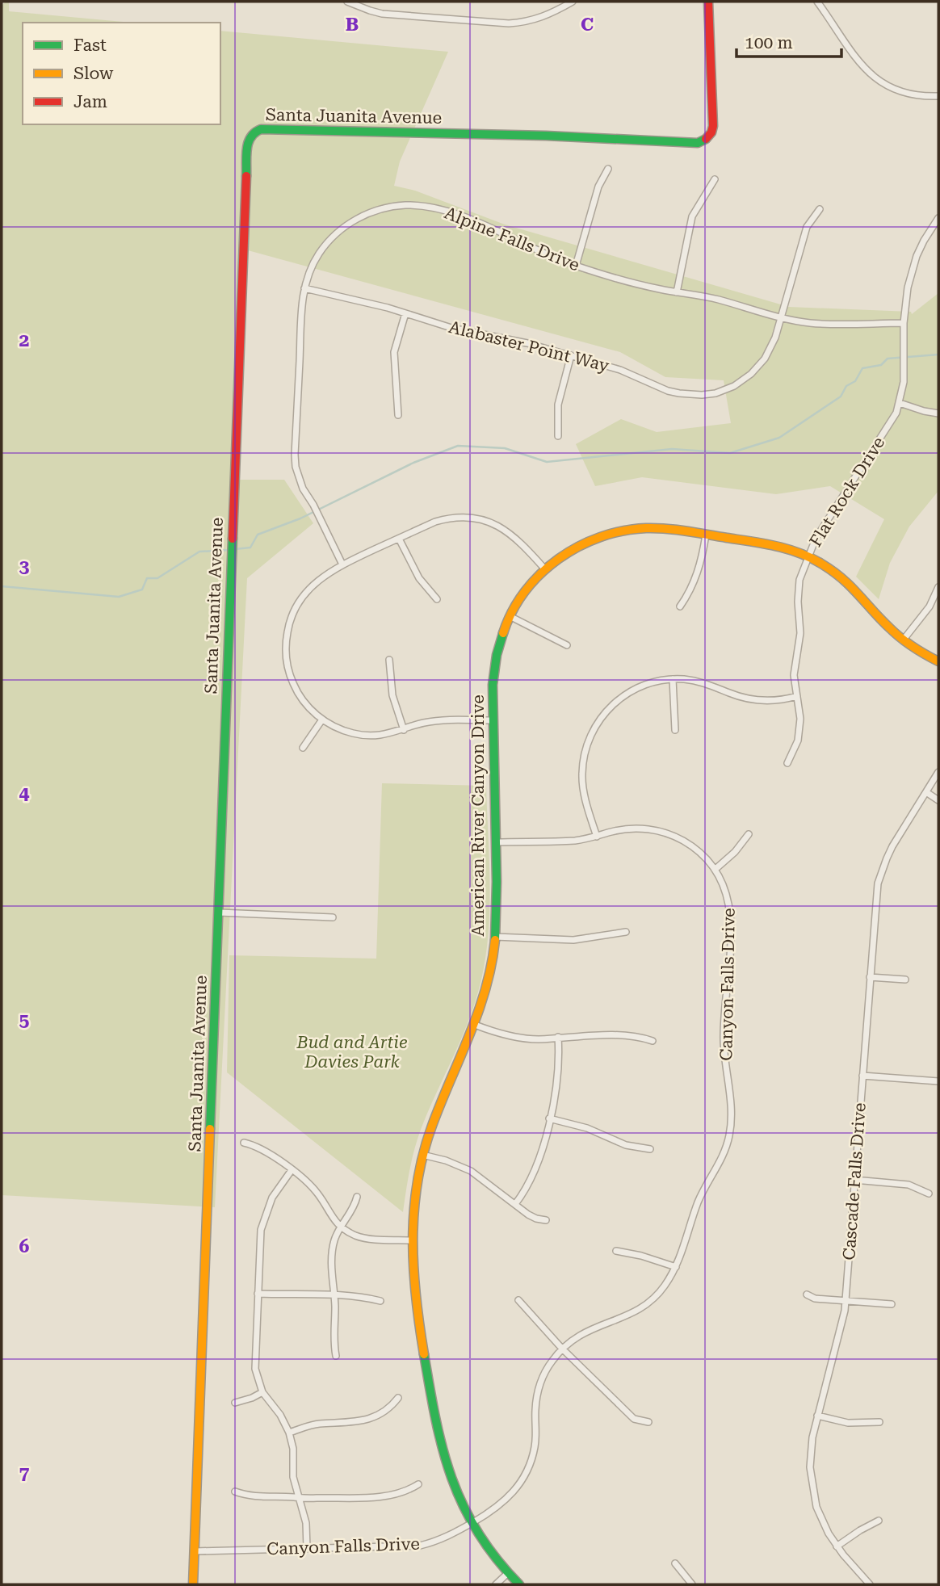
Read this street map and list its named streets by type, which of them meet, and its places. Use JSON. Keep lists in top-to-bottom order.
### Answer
{
  "streets": {
    "street": [
      "Santa Juanita Avenue",
      "Alpine Falls Drive",
      "Alabaster Point Way",
      "Flat Rock Drive",
      "American River Canyon Drive",
      "Canyon Falls Drive",
      "Cascade Falls Drive"
    ]
  },
  "crossings": [
    ["Santa Juanita Avenue", "Canyon Falls Drive"],
    ["Alpine Falls Drive", "Alabaster Point Way"],
    ["Alpine Falls Drive", "Flat Rock Drive"],
    ["Flat Rock Drive", "American River Canyon Drive"],
    ["American River Canyon Drive", "Canyon Falls Drive"]
  ],
  "parks": ["Bud and Artie Davies Park"],
  "legend": ["Fast", "Slow", "Jam"],
  "scale_bar": "100 m",
  "grid": {
    "columns": ["B", "C"],
    "rows": [
      "2",
      "3",
      "4",
      "5",
      "6",
      "7"
    ]
  }
}
